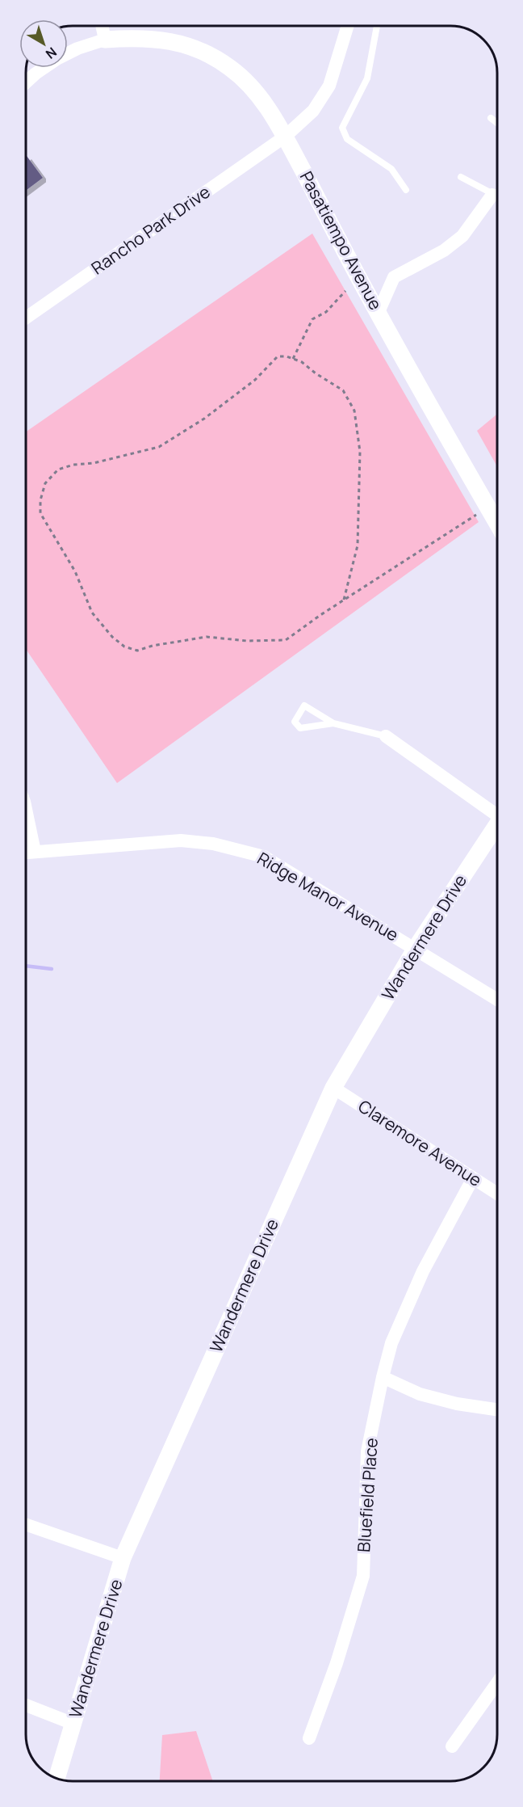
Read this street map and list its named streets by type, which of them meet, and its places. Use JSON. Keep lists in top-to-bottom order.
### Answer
{
  "streets": {
    "street": [
      "Rancho Park Drive",
      "Pasatiempo Avenue",
      "Ridge Manor Avenue",
      "Wandermere Drive",
      "Claremore Avenue",
      "Bluefield Place"
    ]
  },
  "crossings": [
    ["Rancho Park Drive", "Pasatiempo Avenue"],
    ["Ridge Manor Avenue", "Wandermere Drive"],
    ["Wandermere Drive", "Claremore Avenue"],
    ["Claremore Avenue", "Bluefield Place"]
  ],
  "north": "bottom right"
}
